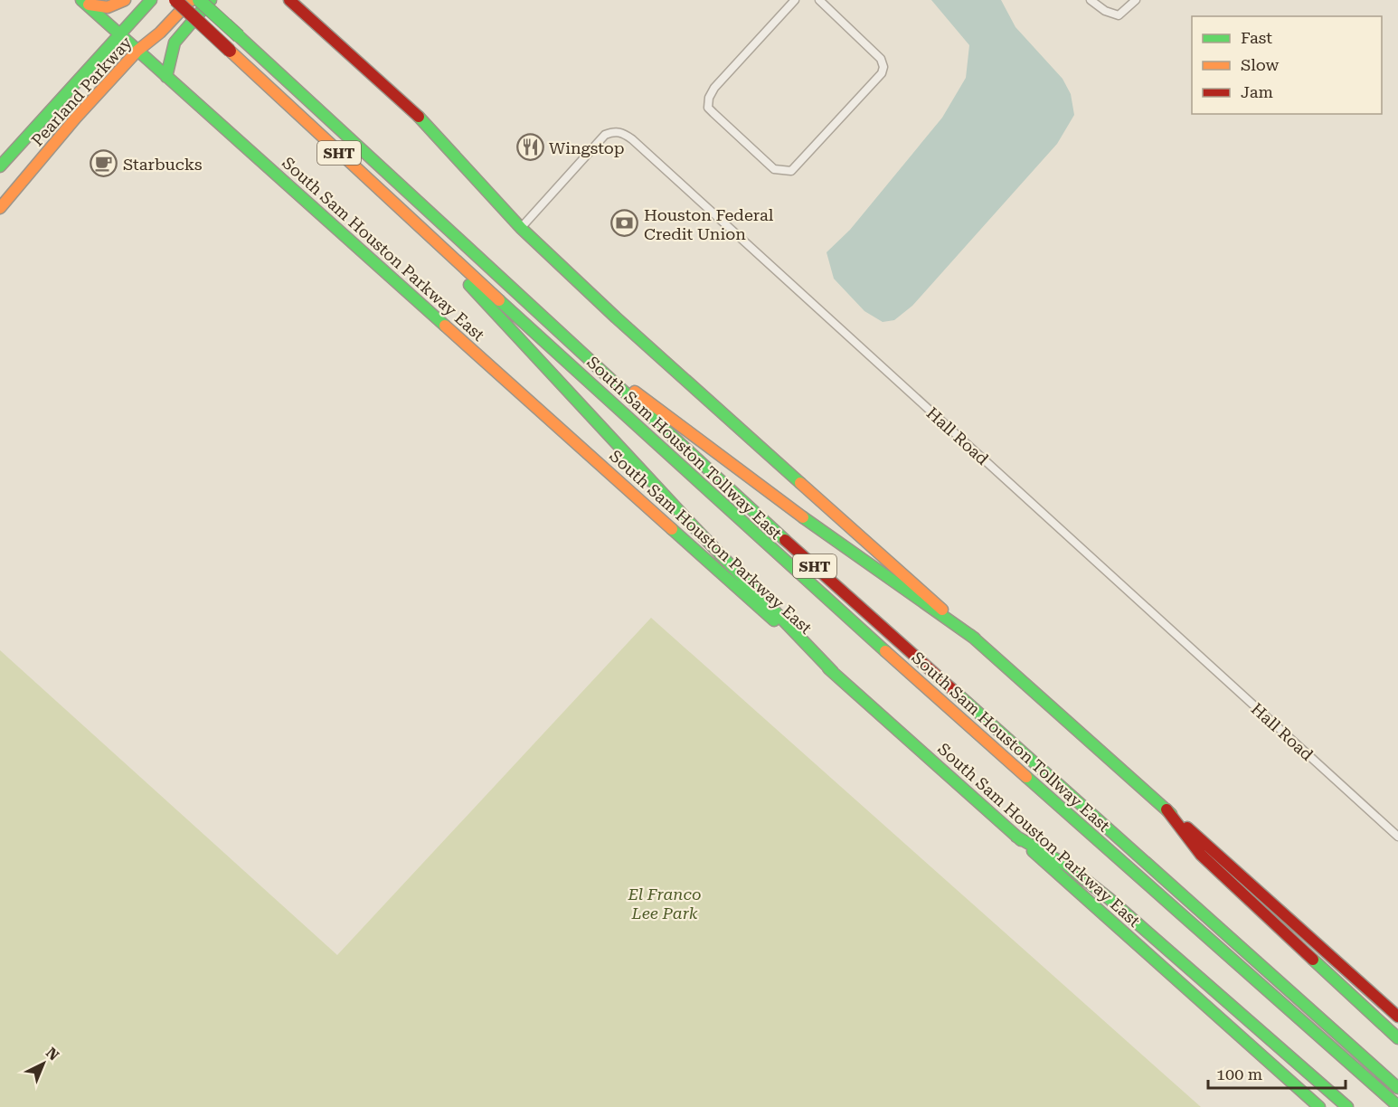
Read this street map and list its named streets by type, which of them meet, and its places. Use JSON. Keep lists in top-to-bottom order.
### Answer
{
  "streets": {
    "main road": [
      "Pearland Parkway",
      "SHT",
      "South Sam Houston Parkway East",
      "South Sam Houston Tollway East"
    ],
    "street": ["Hall Road"]
  },
  "crossings": [
    ["Pearland Parkway", "South Sam Houston Parkway East"]
  ],
  "parks": ["El Franco Lee Park"],
  "places": {
    "restaurant": ["Wingstop"],
    "cafe": ["Starbucks"],
    "bank": ["Houston Federal Credit Union"]
  },
  "legend": ["Fast", "Slow", "Jam"],
  "scale_bar": "100 m",
  "north": "top right"
}
